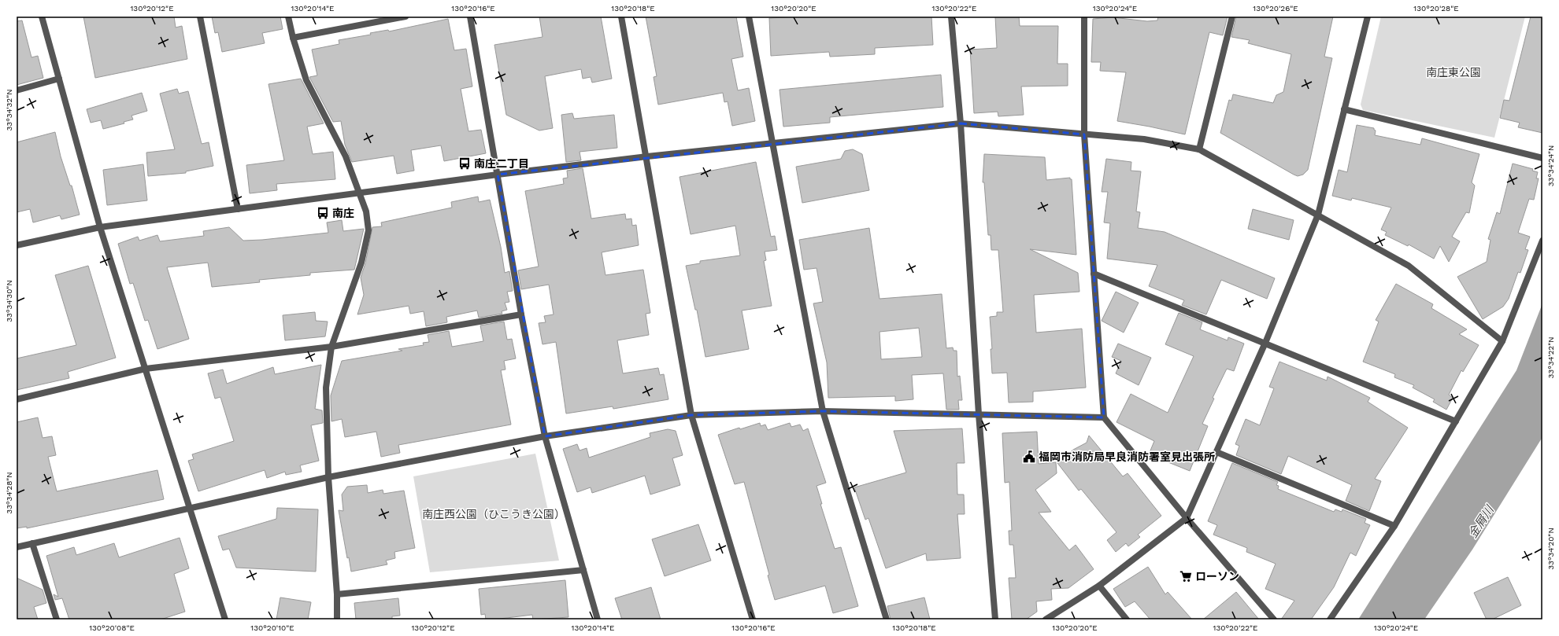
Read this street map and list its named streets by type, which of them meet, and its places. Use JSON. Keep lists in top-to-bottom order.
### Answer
{
  "water": ["金屑川"],
  "parks": ["南庄東公園", "南庄西公園（ひこうき公園）"],
  "places": {
    "bus stop": ["南庄二丁目", "南庄"],
    "public building": ["福岡市消防局早良消防署室見出張所"],
    "supermarket": ["ローソン"]
  },
  "coordinates": [
    "130°20'12\"E",
    "130°20'14\"E",
    "130°20'16\"E",
    "130°20'18\"E",
    "130°20'20\"E",
    "130°20'22\"E",
    "130°20'24\"E",
    "130°20'26\"E",
    "130°20'28\"E",
    "33°34'32\"N",
    "33°34'24\"N",
    "33°34'30\"N",
    "33°34'22\"N",
    "33°34'28\"N",
    "33°34'20\"N",
    "130°20'08\"E",
    "130°20'10\"E"
  ]
}
